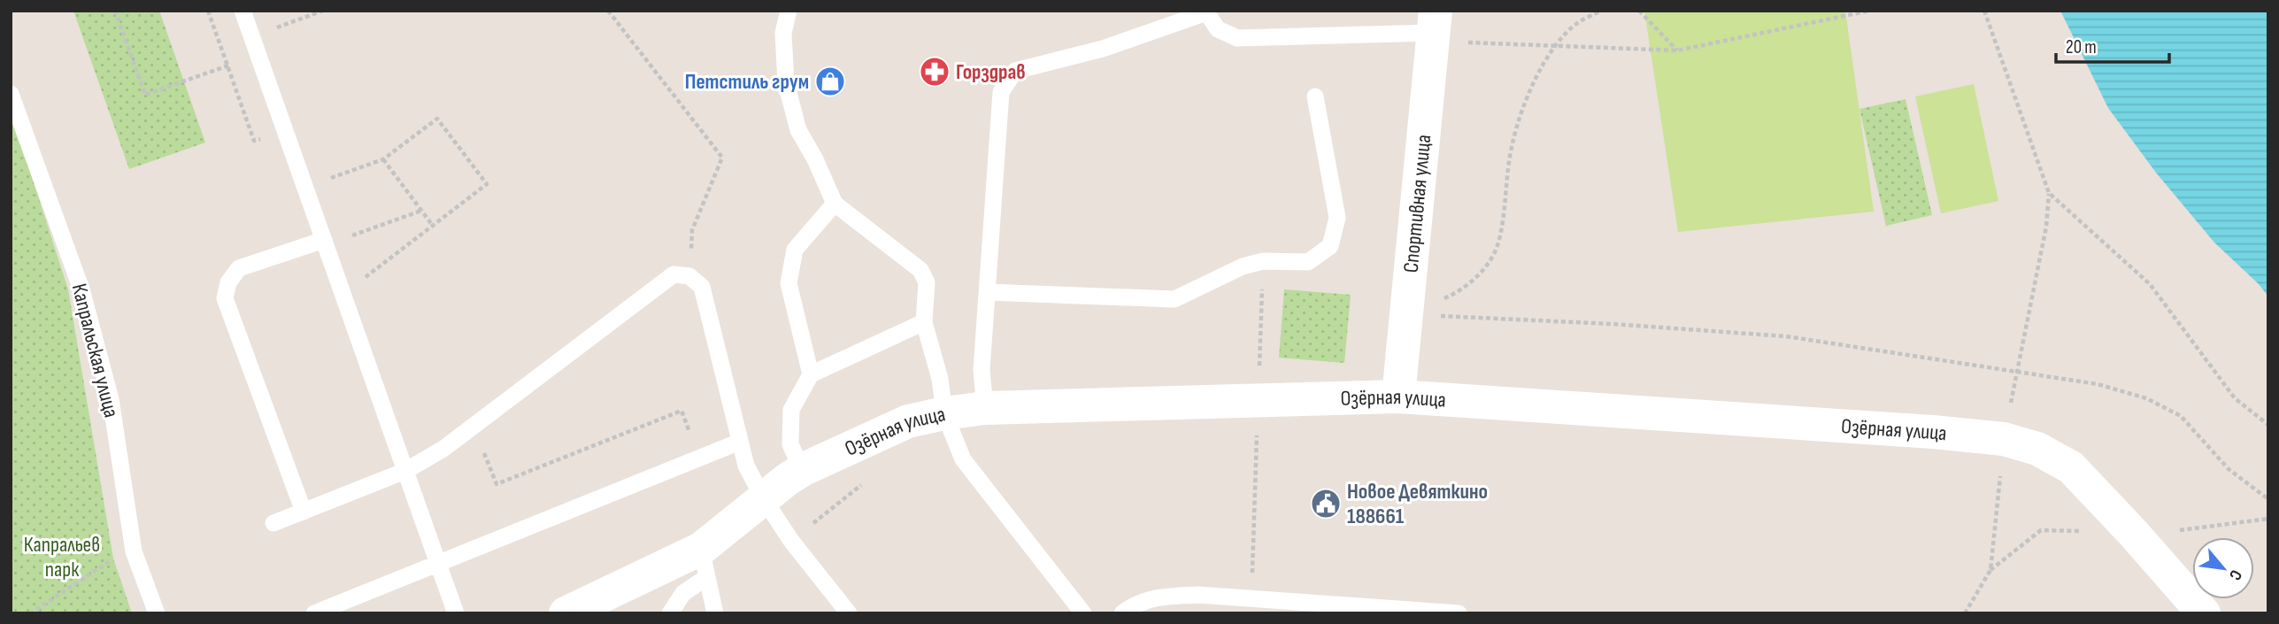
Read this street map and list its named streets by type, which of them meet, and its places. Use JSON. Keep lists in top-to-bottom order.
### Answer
{
  "streets": {
    "street": ["Спортивная улица", "Озёрная улица"],
    "lane": ["Капральская улица"]
  },
  "crossings": [
    ["Спортивная улица", "Озёрная улица"]
  ],
  "parks": ["Капральев парк"],
  "places": {
    "pharmacy": ["Горздрав"],
    "shop": ["Петстиль грум"],
    "public building": ["Новое Девяткино 188661"]
  },
  "scale_bar": "20 m",
  "north": "bottom right"
}
